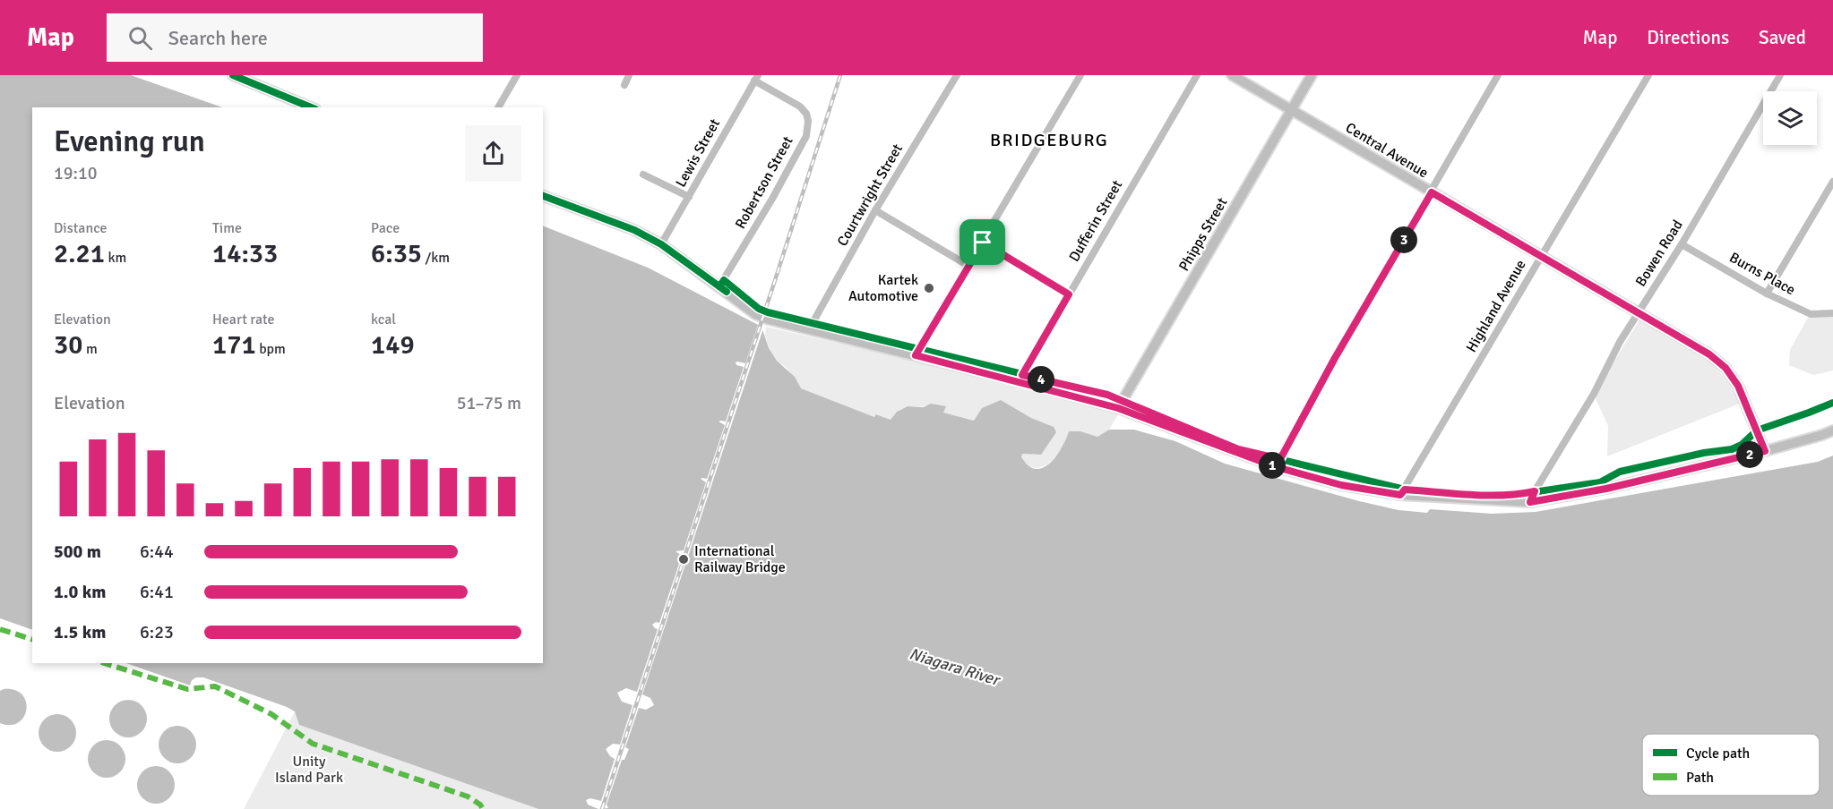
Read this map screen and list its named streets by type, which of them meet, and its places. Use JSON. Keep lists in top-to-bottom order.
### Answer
{
  "streets": {
    "main road": ["Central Avenue", "Phipps Street"],
    "street": [
      "Lewis Street",
      "Robertson Street",
      "Courtwright Street",
      "Dufferin Street",
      "Bowen Road",
      "Burns Place",
      "Highland Avenue"
    ]
  },
  "crossings": [
    ["Central Avenue", "Phipps Street"],
    ["Central Avenue", "Bowen Road"],
    ["Central Avenue", "Highland Avenue"],
    ["Lewis Street", "Robertson Street"],
    ["Bowen Road", "Burns Place"]
  ],
  "districts": ["BRIDGEBURG"],
  "water": ["Niagara River"],
  "parks": ["Unity Island Park"],
  "places": ["Kartek Automotive", "International Railway Bridge"],
  "legend": ["Cycle path", "Path"],
  "page": {
    "header": "Map",
    "search": "Search here",
    "nav": ["Map", "Directions", "Saved"],
    "heading": ["Evening run", "19:10"],
    "stats": [
      ["Distance", "2.21 km"],
      ["Time", "14:33"],
      ["Pace", "6:35 /km"],
      ["Elevation", "30 m"],
      ["Heart rate", "171 bpm"],
      ["kcal", "149"]
    ],
    "pins": [
      "3",
      "4",
      "2",
      "1"
    ],
    "chart": ["Elevation", "51–75 m"],
    "list": [
      {
        "name": "500 m",
        "note": "6:44"
      },
      {
        "name": "1.0 km",
        "note": "6:41"
      },
      {
        "name": "1.5 km",
        "note": "6:23"
      }
    ]
  }
}
